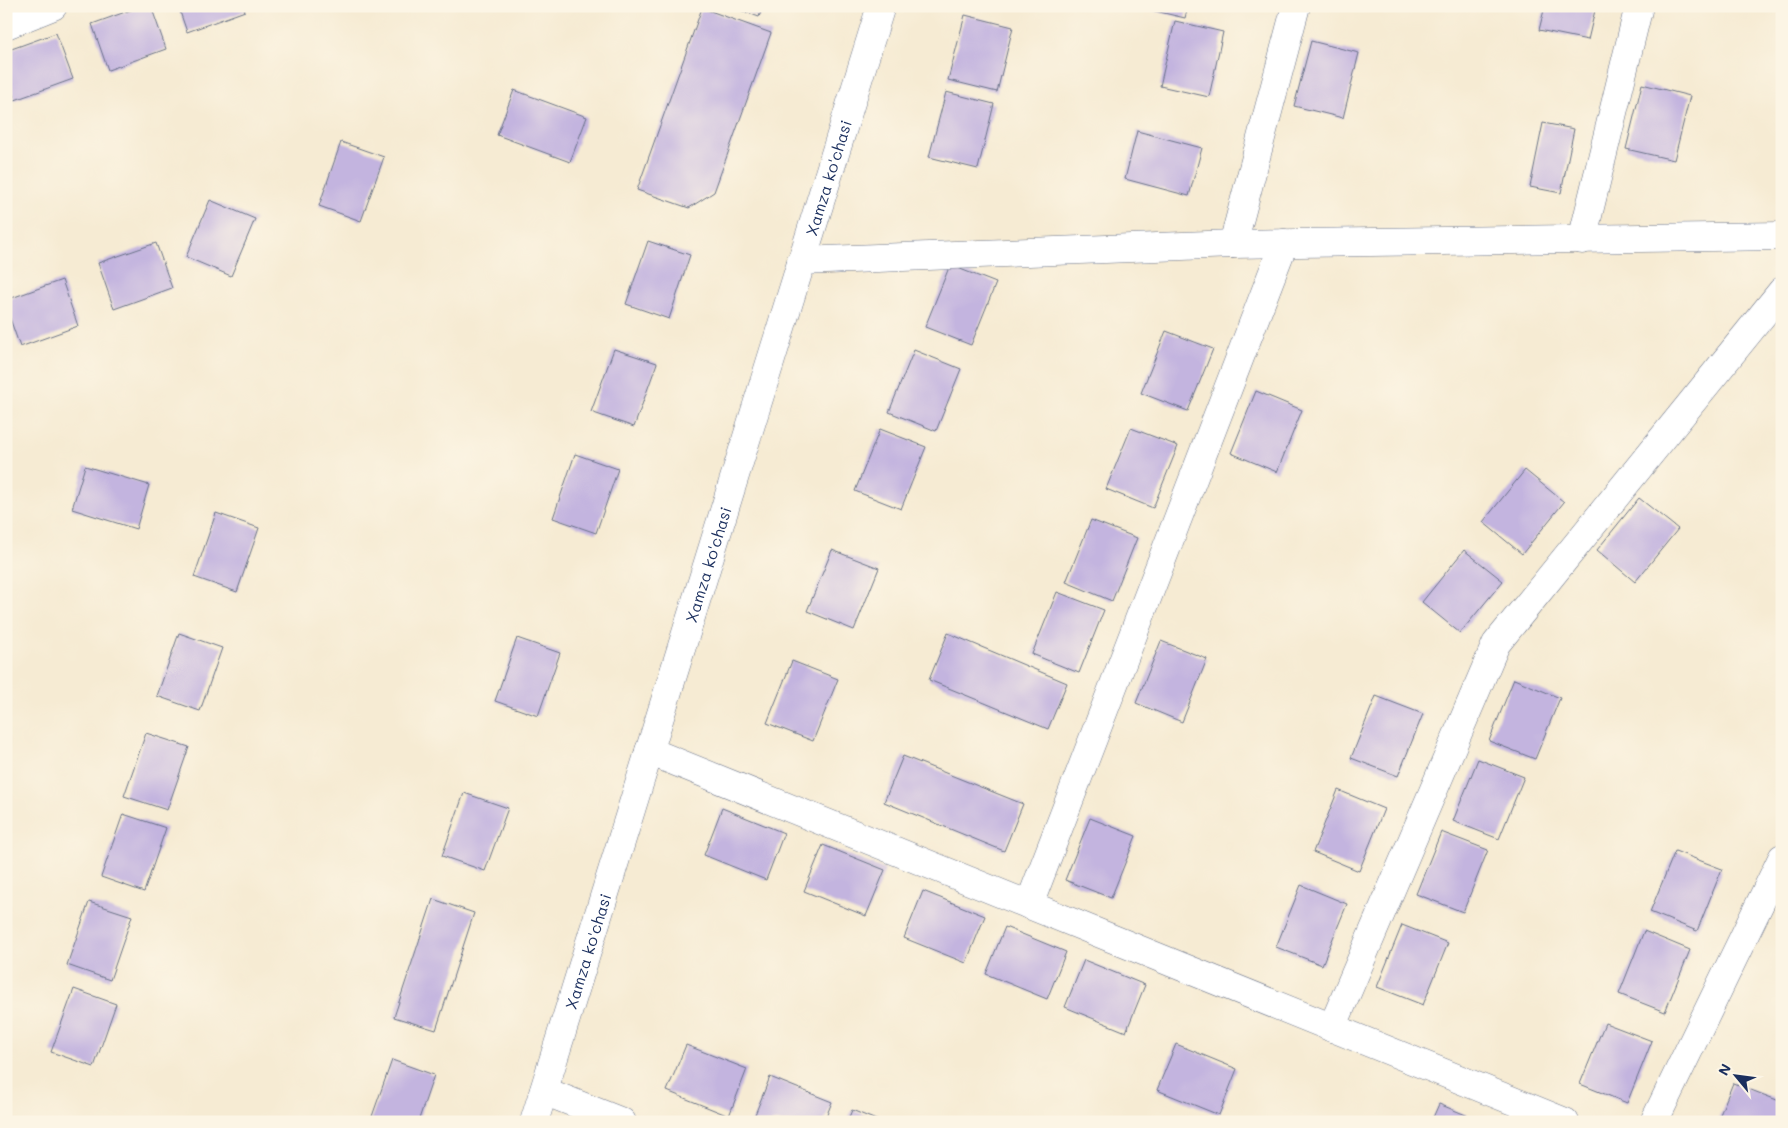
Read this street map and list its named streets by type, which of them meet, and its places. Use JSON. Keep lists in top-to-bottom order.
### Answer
{
  "streets": {
    "street": ["Xamza ko'chasi"]
  },
  "north": "top left"
}
